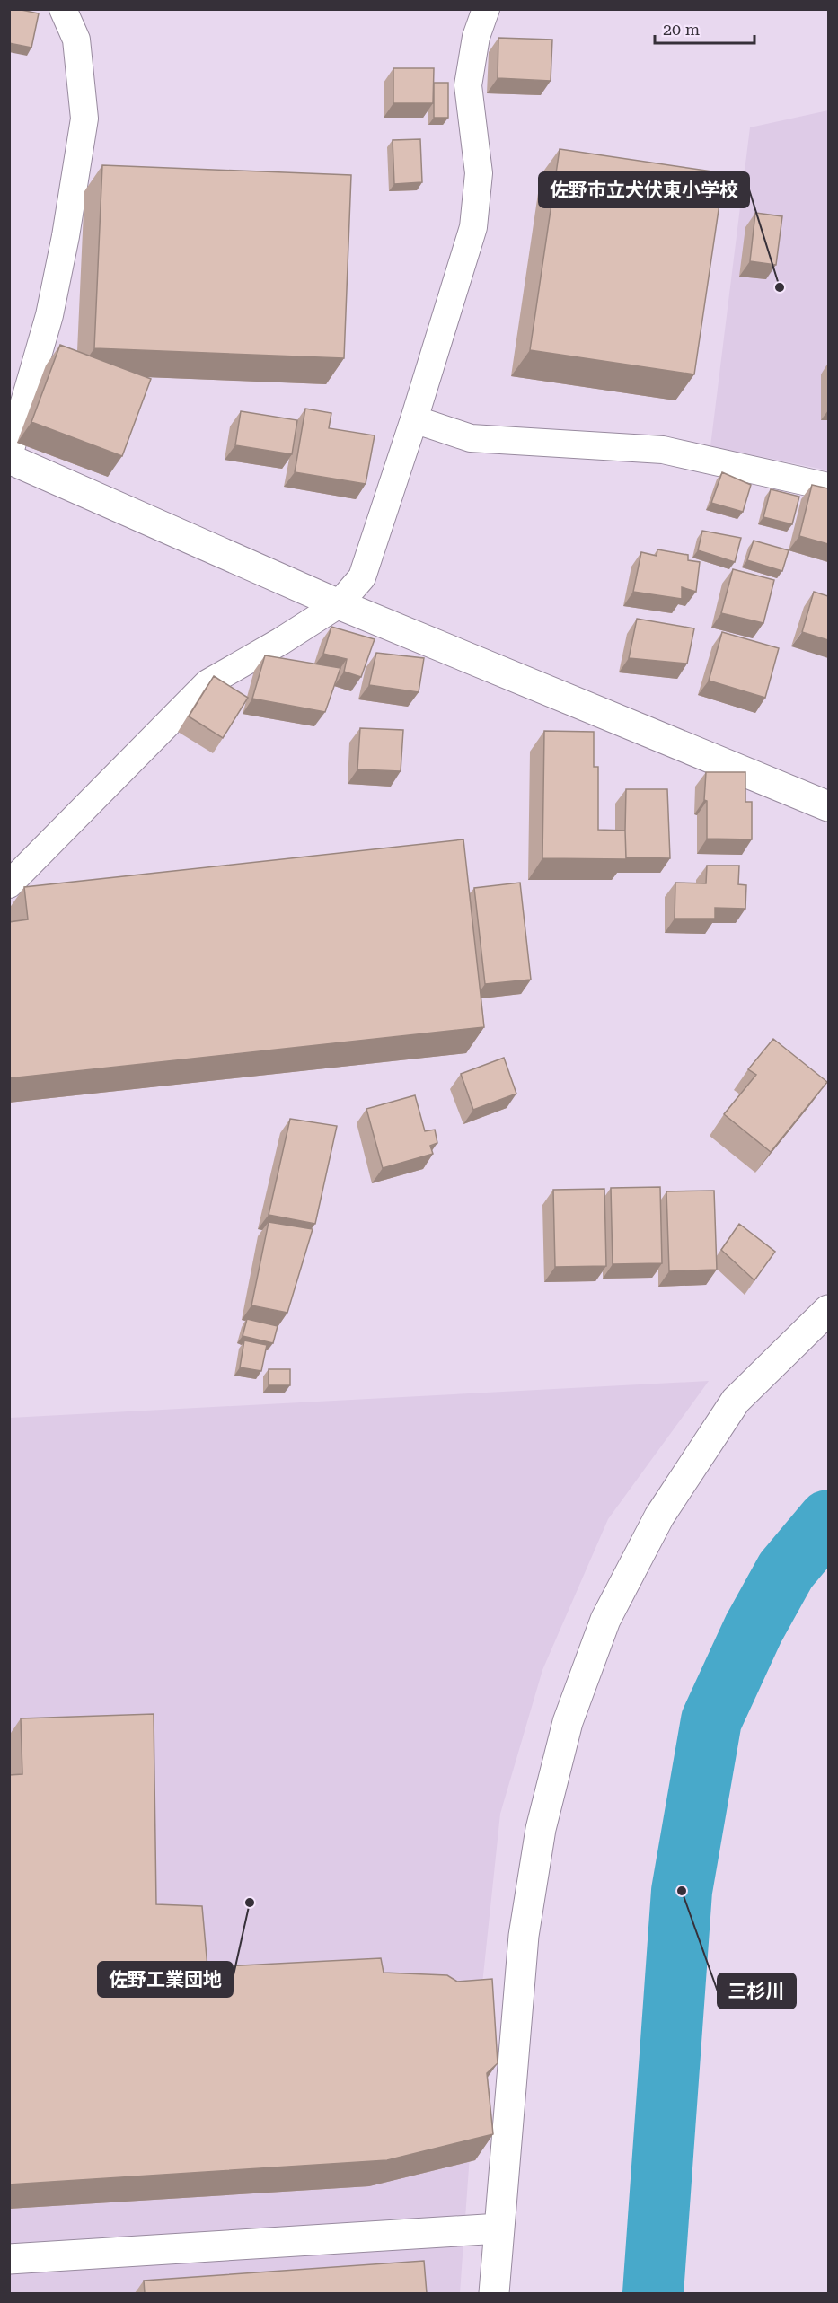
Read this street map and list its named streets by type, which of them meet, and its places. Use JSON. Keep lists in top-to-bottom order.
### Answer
{
  "places": ["佐野市立犬伏東小学校", "三杉川", "佐野工業団地"],
  "scale_bar": "20 m"
}
